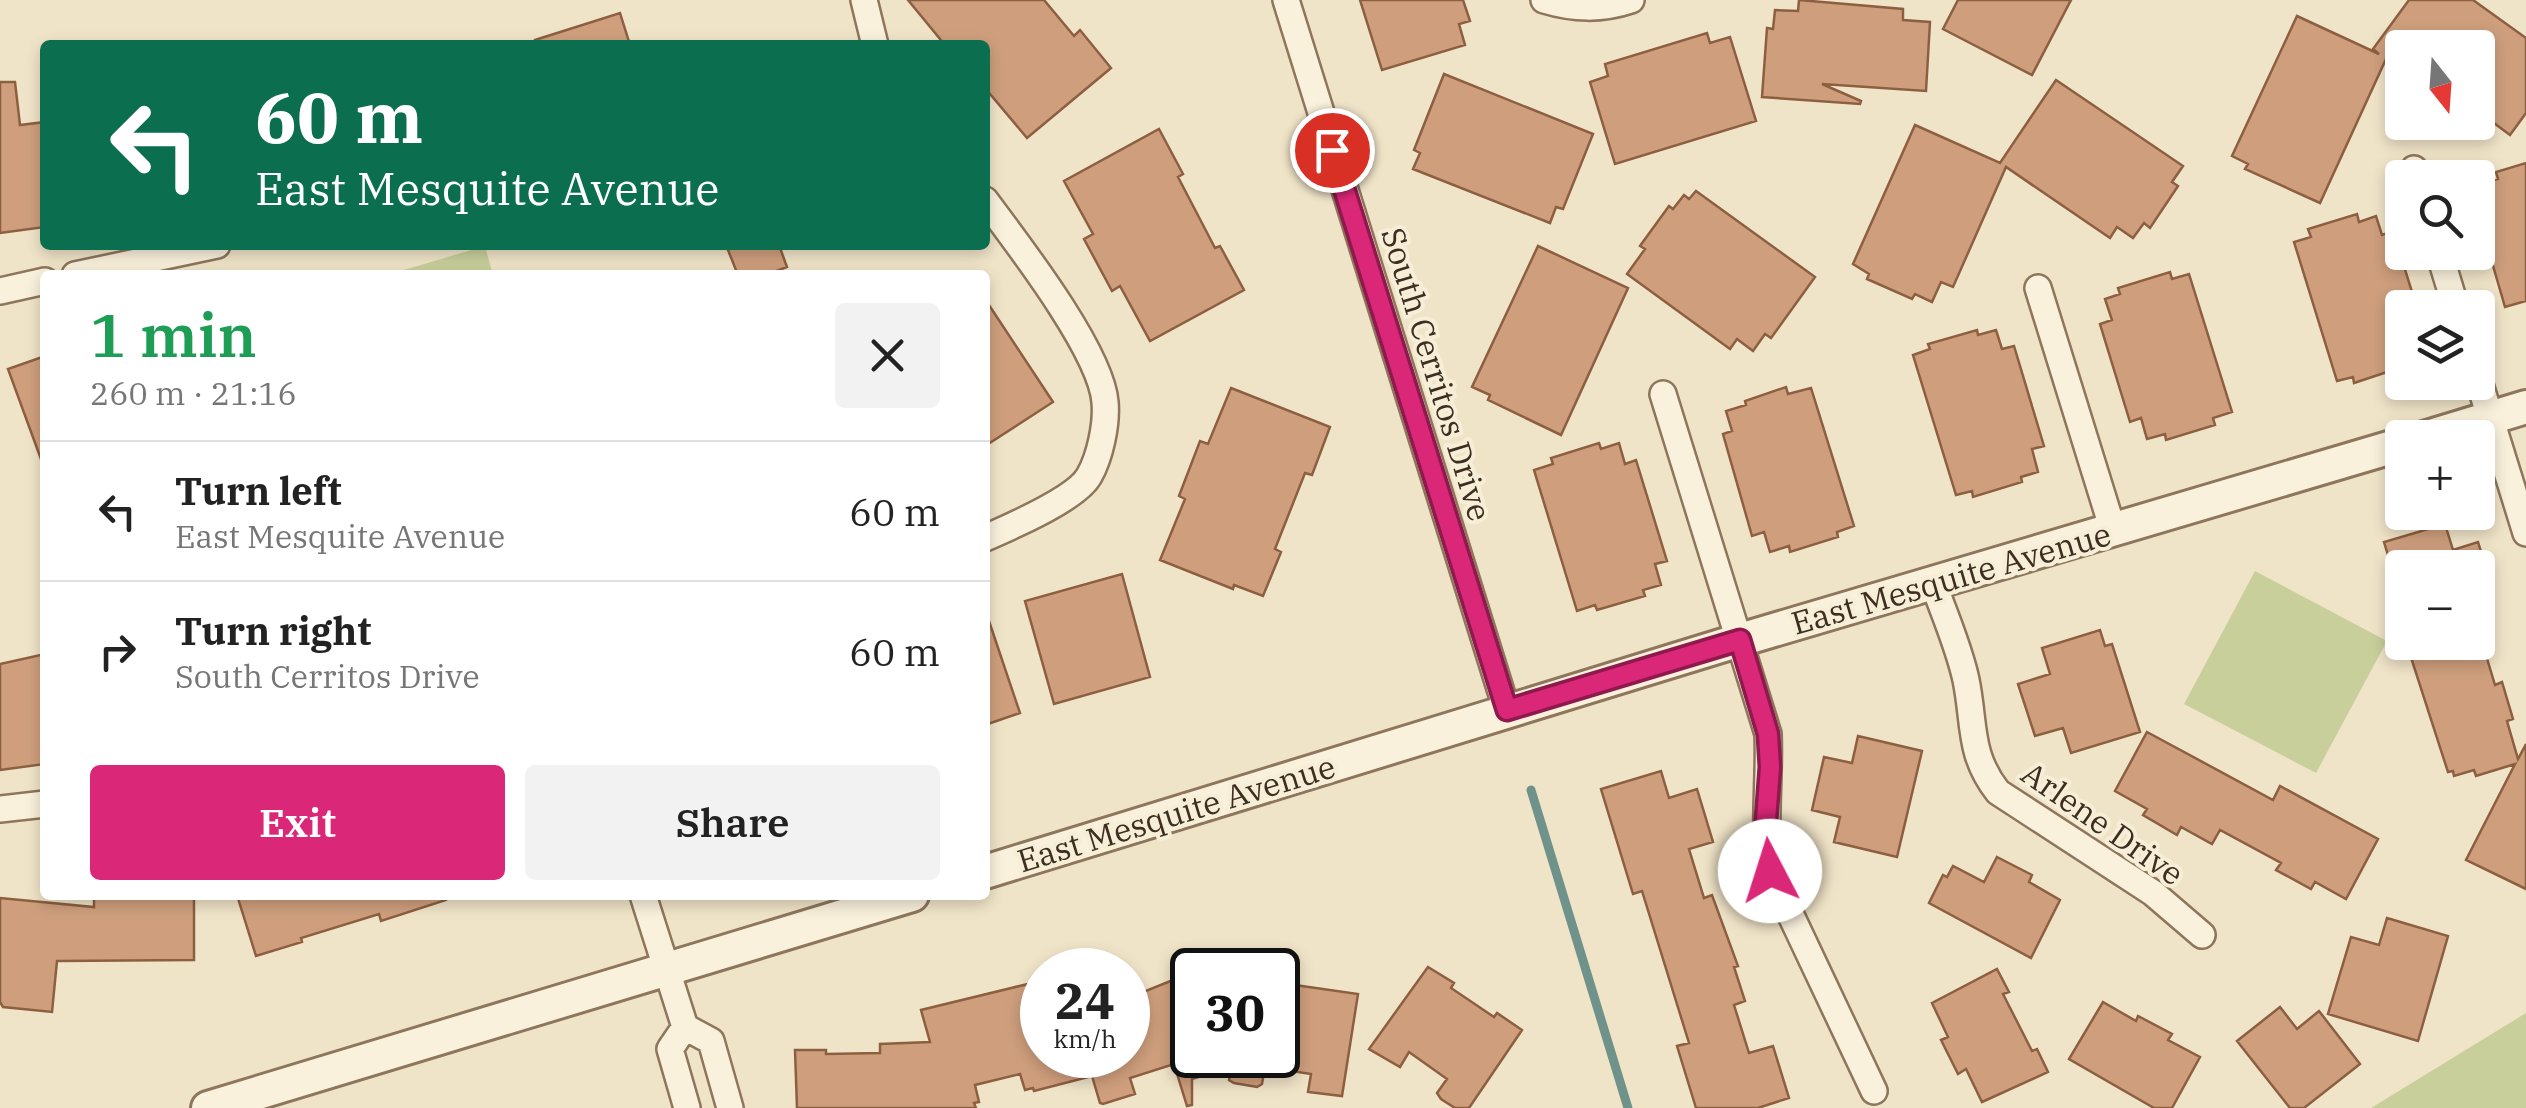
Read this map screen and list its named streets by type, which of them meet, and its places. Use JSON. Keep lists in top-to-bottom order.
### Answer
{
  "streets": {
    "street": ["South Cerritos Drive", "East Mesquite Avenue", "Arlene Drive"]
  },
  "crossings": [
    ["South Cerritos Drive", "East Mesquite Avenue"],
    ["East Mesquite Avenue", "Arlene Drive"]
  ],
  "north": "bottom",
  "page": {
    "map_buttons": ["+", "−"],
    "turn": ["60 m", "East Mesquite Avenue"],
    "heading": ["1 min", "260 m · 21:16"],
    "list": [
      {
        "name": "Turn left",
        "note": "East Mesquite Avenue",
        "value": "60 m"
      },
      {
        "name": "Turn right",
        "note": "South Cerritos Drive",
        "value": "60 m"
      }
    ],
    "buttons": ["Exit", "Share"],
    "speed": "24 km/h",
    "limit": "30"
  }
}
